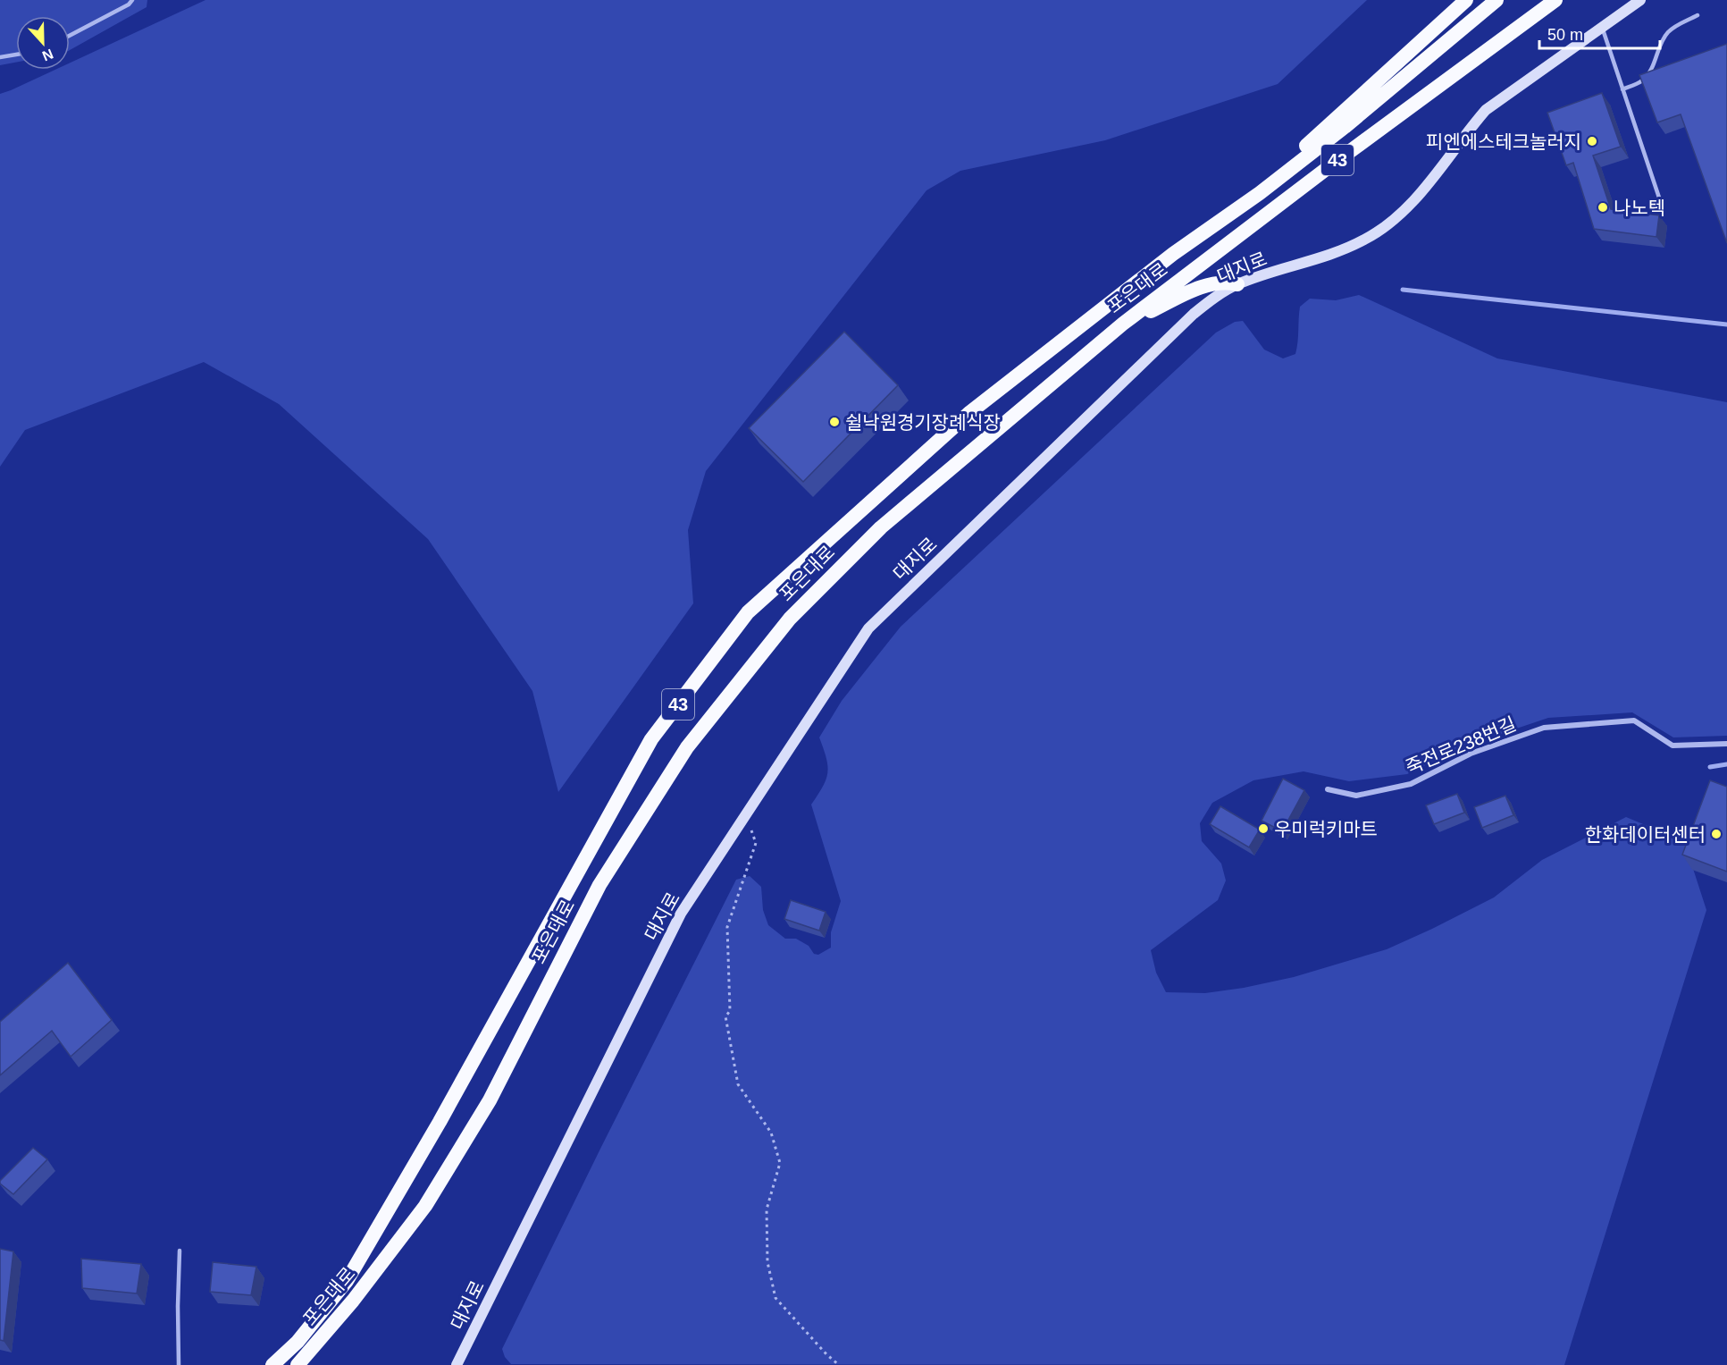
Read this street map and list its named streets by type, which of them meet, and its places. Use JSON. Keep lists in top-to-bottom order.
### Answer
{
  "streets": {
    "highway": ["43", "포은대로"],
    "main road": ["대지로"],
    "street": ["죽전로238번길"]
  },
  "places": [
    "피엔에스테크놀러지",
    "나노텍",
    "쉴낙원경기장례식장",
    "우미럭키마트",
    "한화데이터센터"
  ],
  "scale_bar": "50 m",
  "north": "bottom"
}
